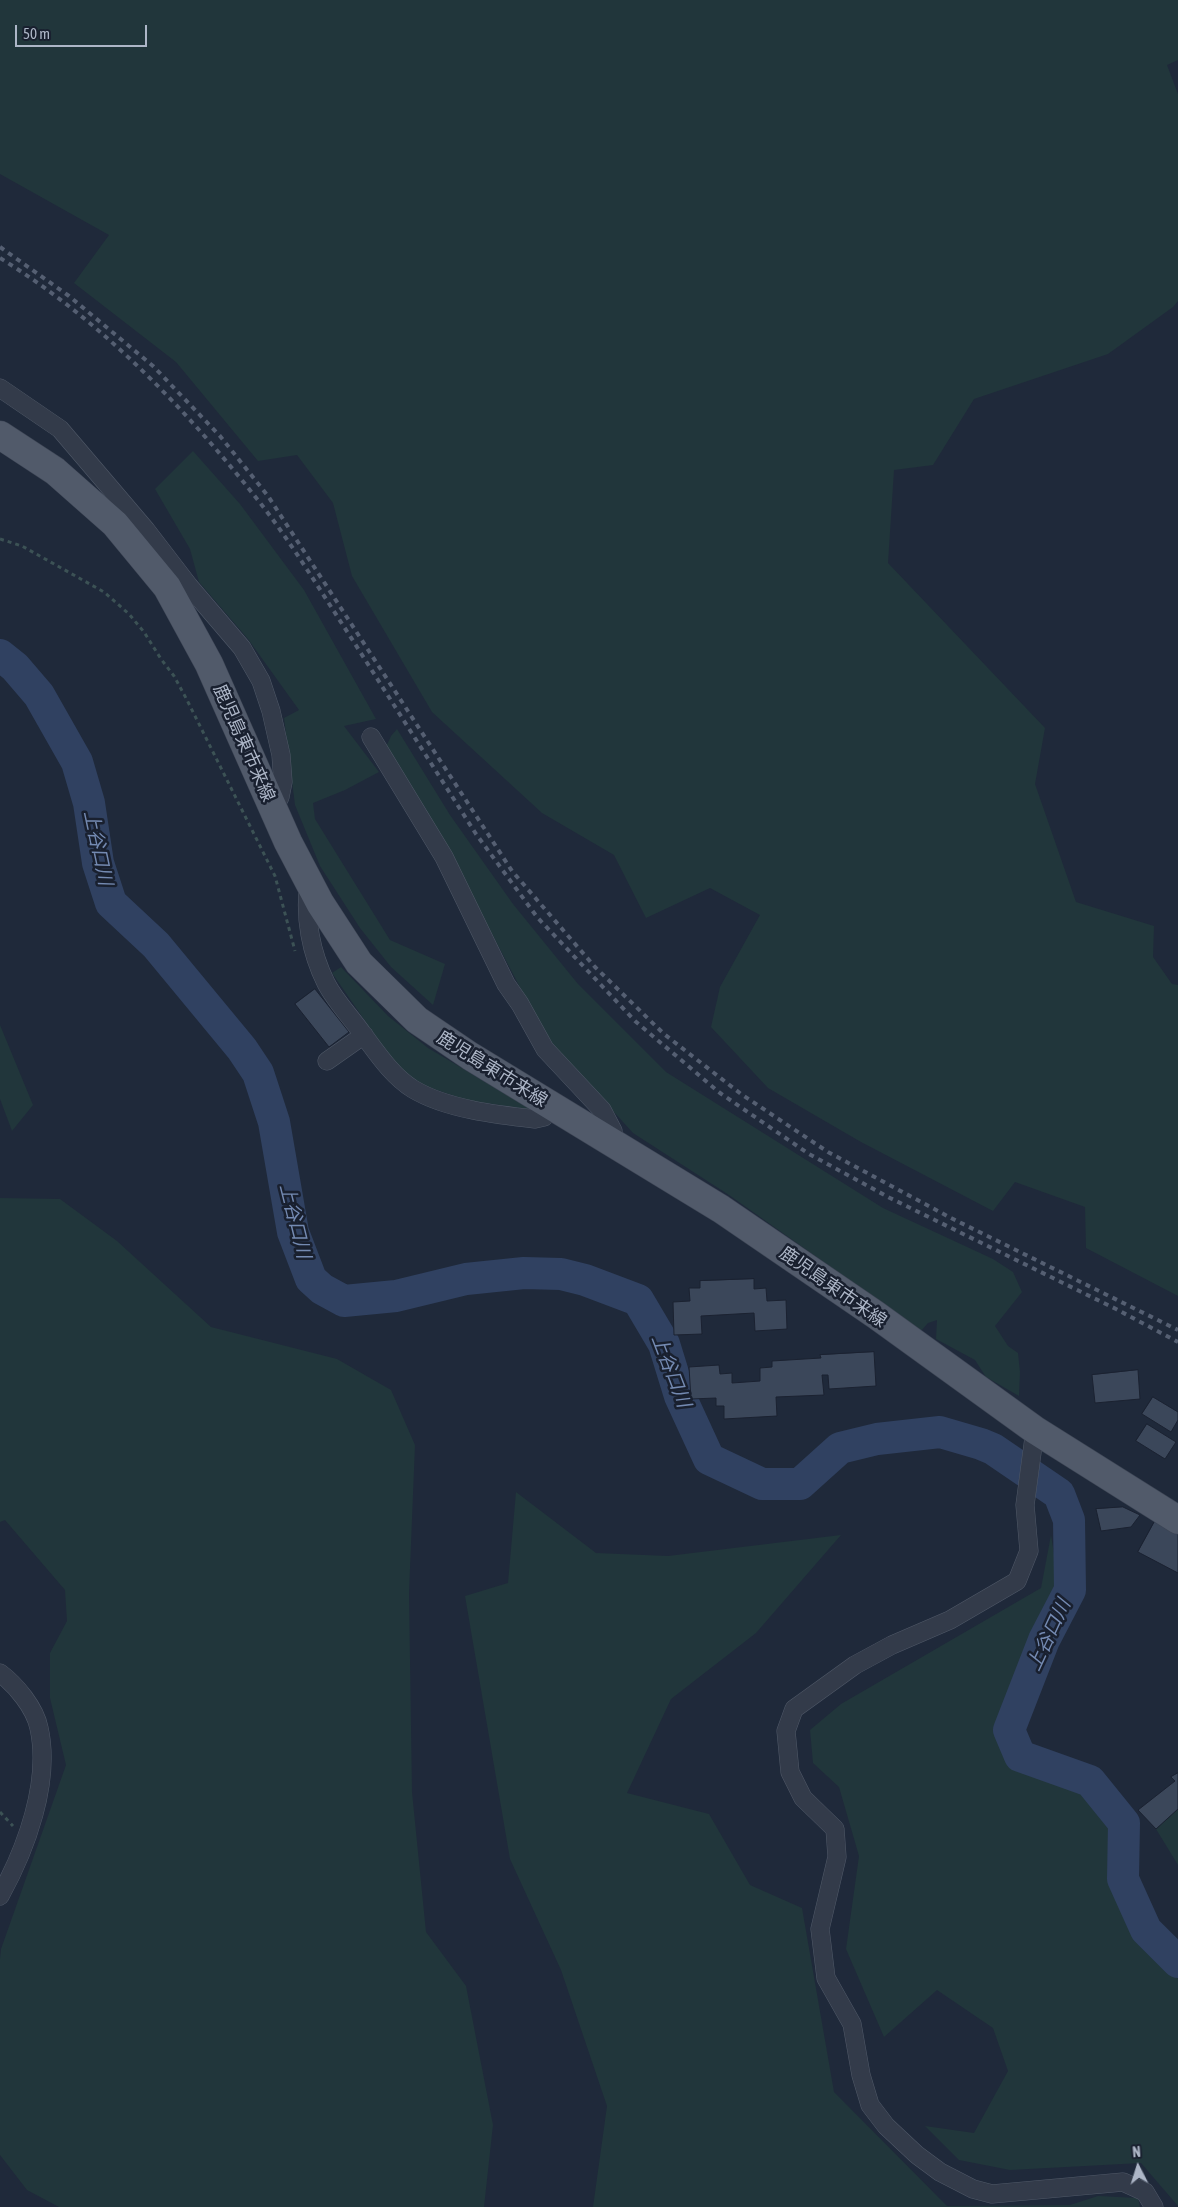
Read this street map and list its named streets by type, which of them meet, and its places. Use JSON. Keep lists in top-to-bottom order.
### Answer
{
  "streets": {
    "main road": ["鹿児島東市来線"]
  },
  "water": ["上谷口川"],
  "scale_bar": "50 m",
  "north": "top"
}
